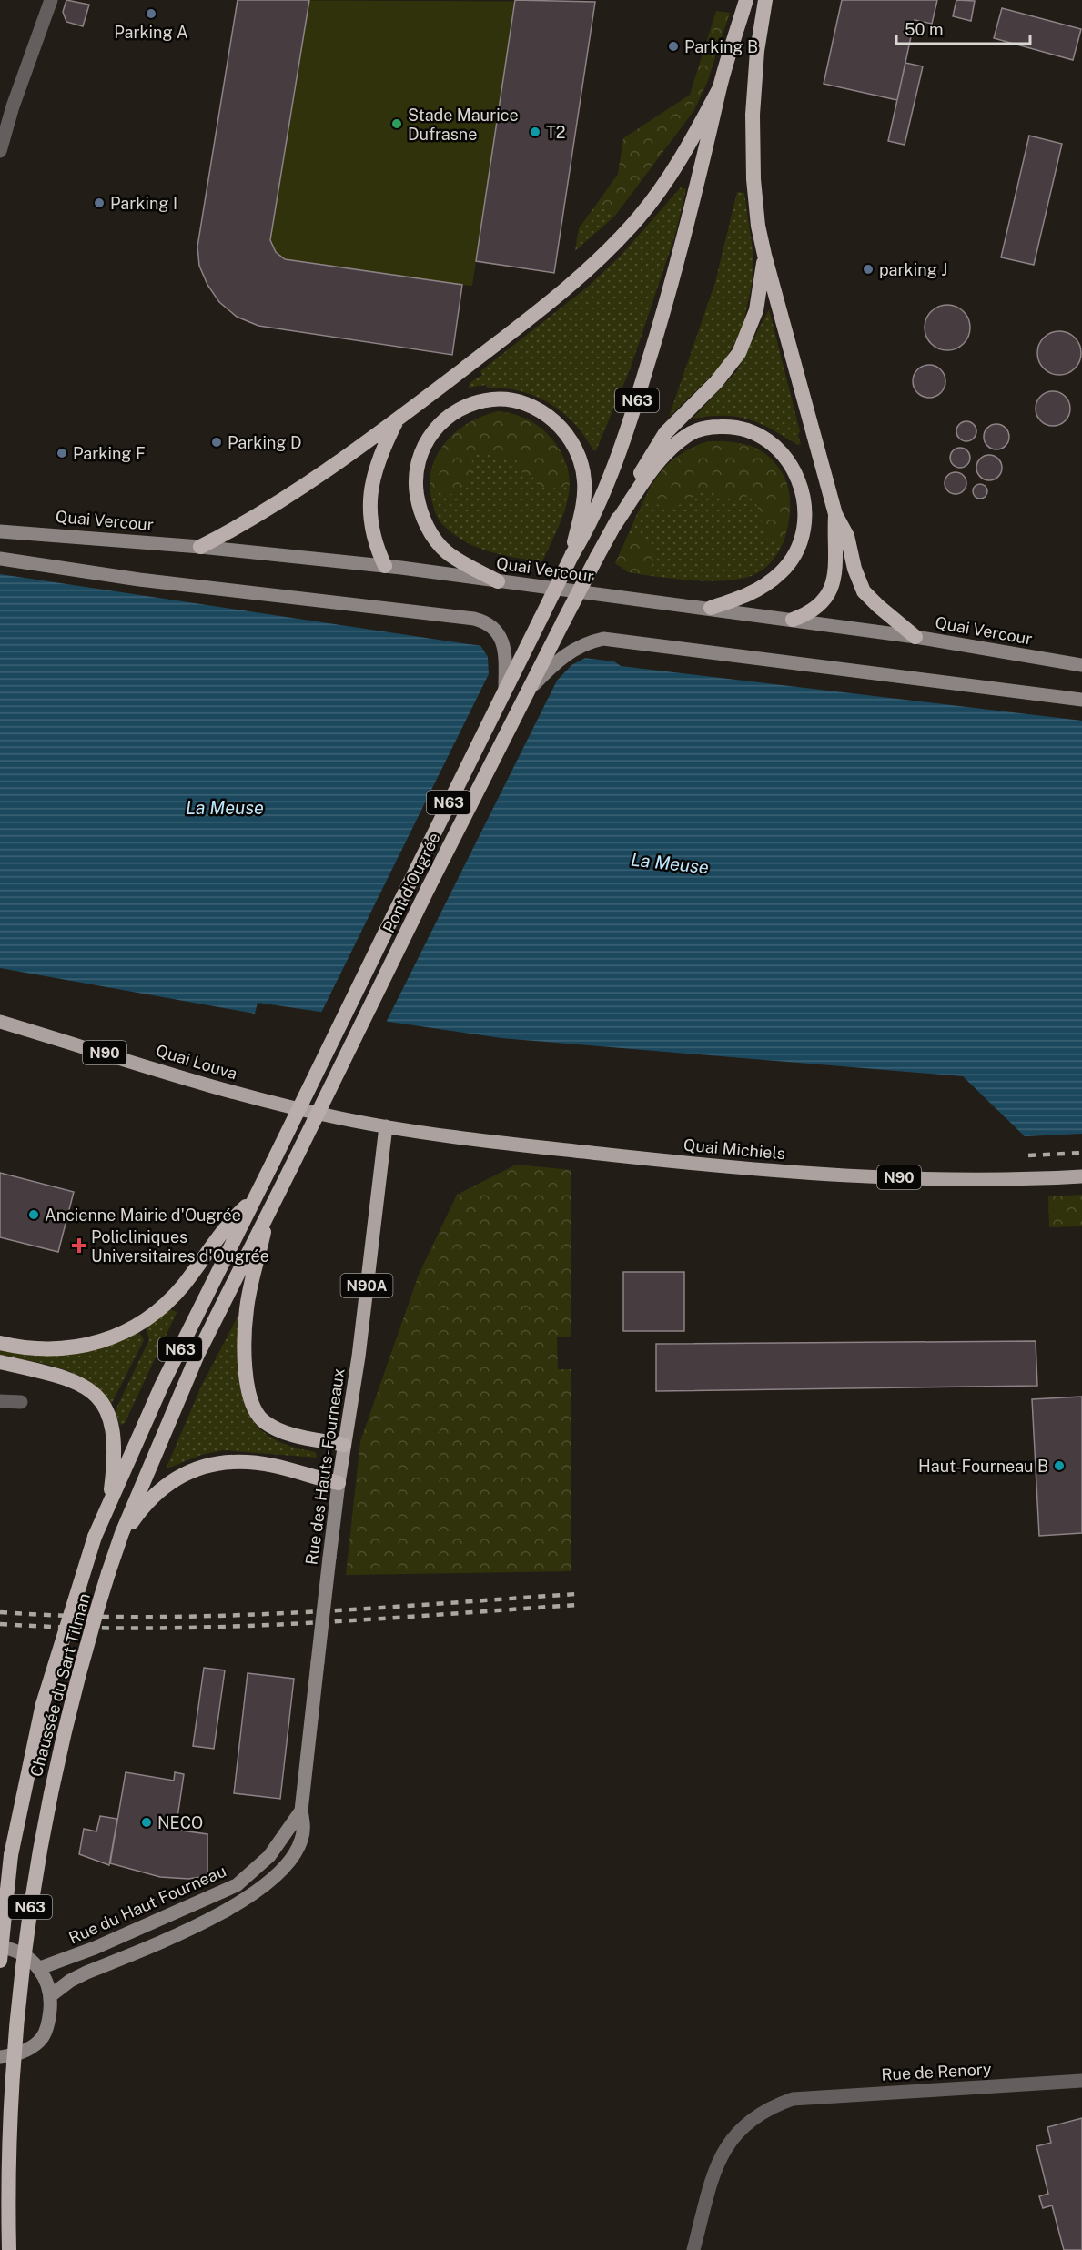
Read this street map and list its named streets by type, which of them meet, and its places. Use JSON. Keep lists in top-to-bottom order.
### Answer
{
  "streets": {
    "highway": ["N63", "Pont d'Ougrée", "Chaussée du Sart Tilman"],
    "main road": [
      "Quai Vercour",
      "N90",
      "Quai Louva",
      "Quai Michiels",
      "N90A",
      "Rue des Hauts-Fourneaux",
      "Rue du Haut Fourneau"
    ],
    "street": ["Rue de Renory"]
  },
  "crossings": [
    ["N63", "Pont d'Ougrée"],
    ["Pont d'Ougrée", "Chaussée du Sart Tilman"],
    ["Quai Louva", "Quai Michiels"],
    ["Quai Louva", "Rue des Hauts-Fourneaux"],
    ["Quai Michiels", "Rue des Hauts-Fourneaux"],
    ["Rue des Hauts-Fourneaux", "Rue du Haut Fourneau"]
  ],
  "water": ["La Meuse"],
  "places": {
    "other": [
      "Parking A",
      "Parking B",
      "Stade Maurice Dufrasne",
      "T2",
      "Parking I",
      "parking J",
      "Parking D",
      "Parking F",
      "Ancienne Mairie d'Ougrée",
      "Haut-Fourneau B",
      "NECO"
    ],
    "health": ["Policliniques Universitaires d'Ougrée"]
  },
  "scale_bar": "50 m"
}
